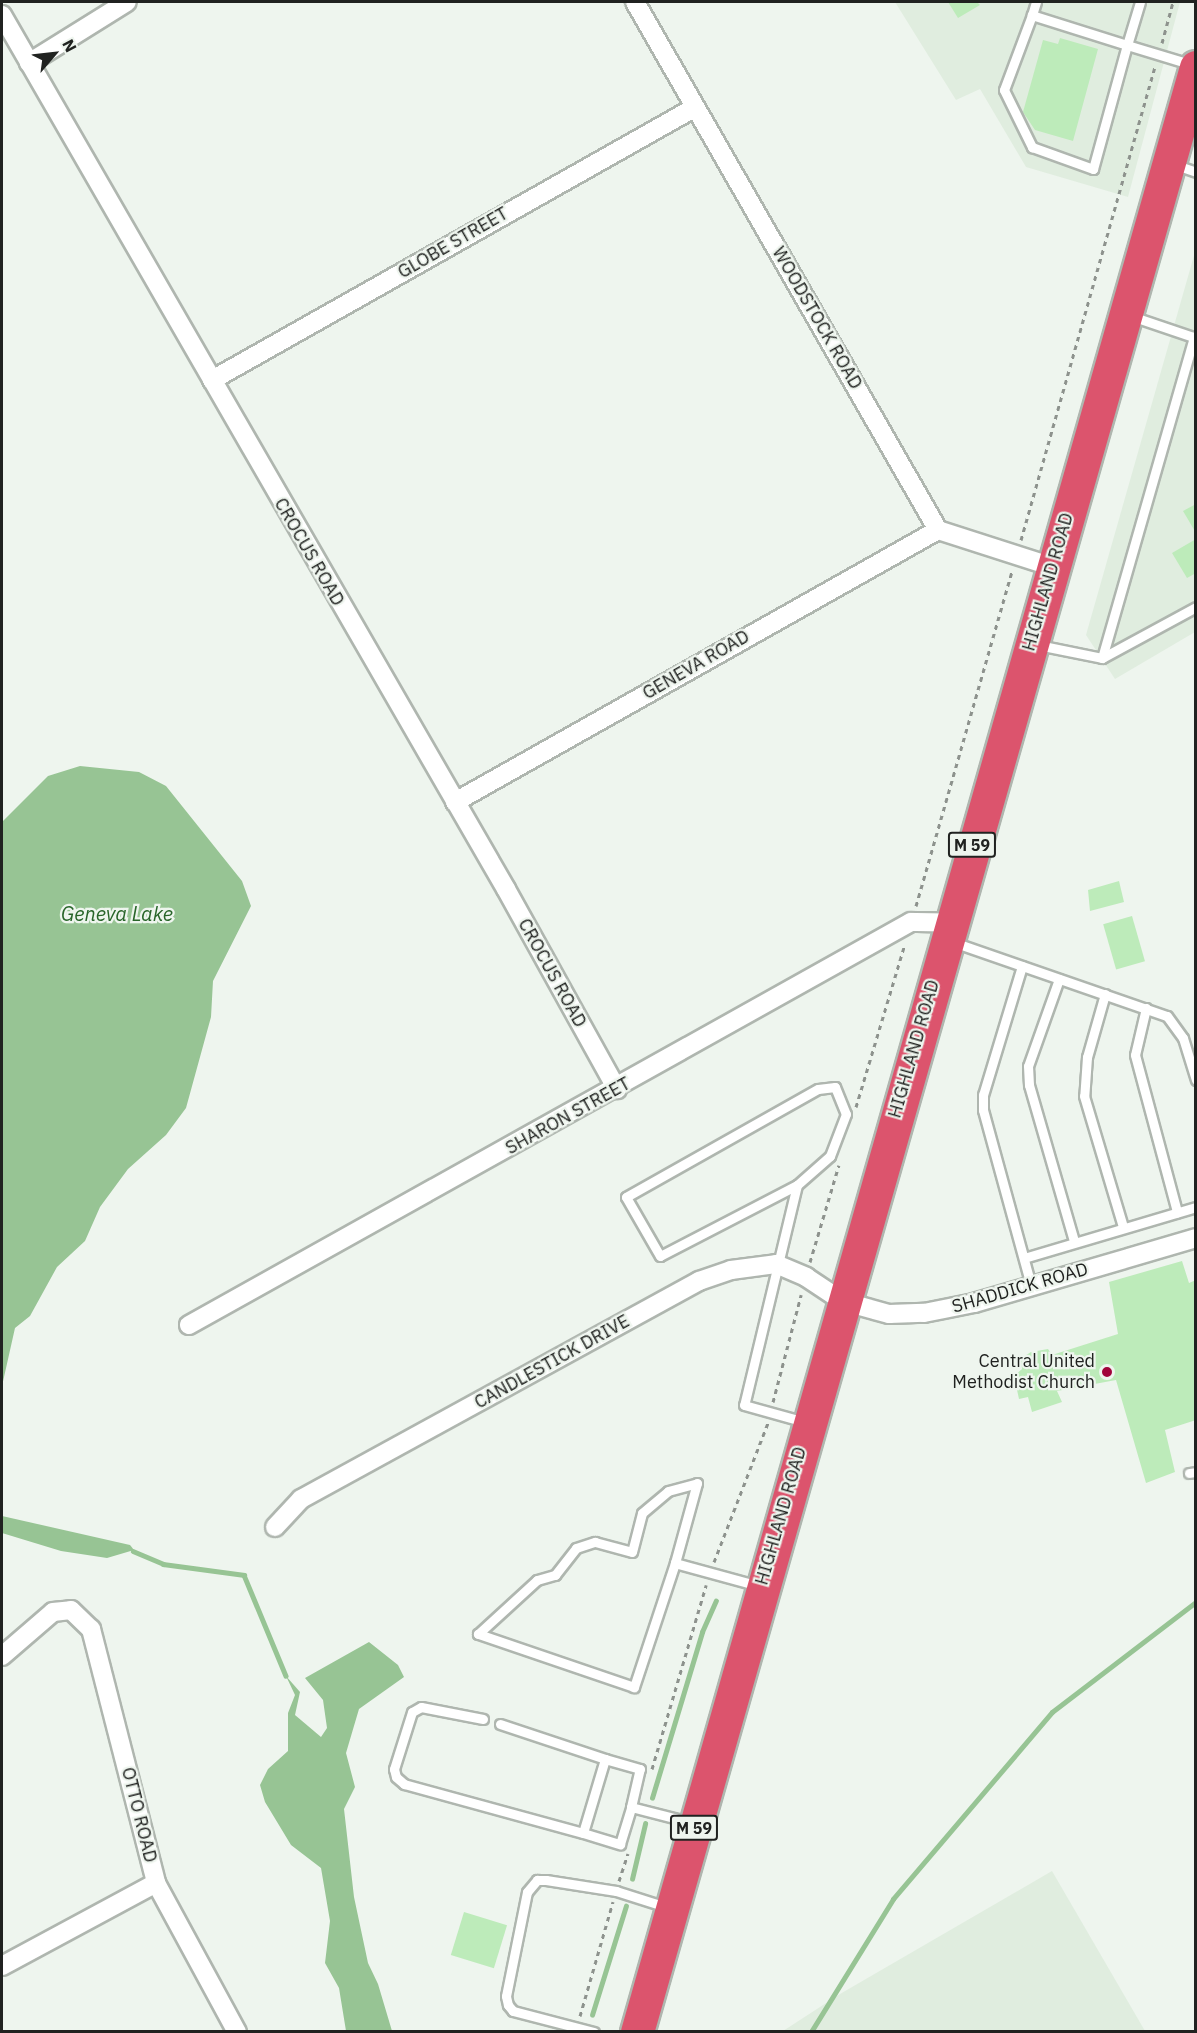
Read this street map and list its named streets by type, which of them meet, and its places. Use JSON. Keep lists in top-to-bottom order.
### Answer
{
  "streets": {
    "highway": ["HIGHLAND ROAD", "M 59"],
    "street": [
      "GLOBE STREET",
      "WOODSTOCK ROAD",
      "CROCUS ROAD",
      "GENEVA ROAD",
      "SHARON STREET",
      "SHADDICK ROAD",
      "CANDLESTICK DRIVE",
      "OTTO ROAD"
    ]
  },
  "crossings": [
    ["GLOBE STREET", "WOODSTOCK ROAD"],
    ["GLOBE STREET", "CROCUS ROAD"],
    ["WOODSTOCK ROAD", "GENEVA ROAD"],
    ["CROCUS ROAD", "GENEVA ROAD"],
    ["CROCUS ROAD", "SHARON STREET"],
    ["HIGHLAND ROAD", "SHADDICK ROAD"]
  ],
  "water": ["Geneva Lake"],
  "places": ["Central United Methodist Church"],
  "north": "top right"
}
